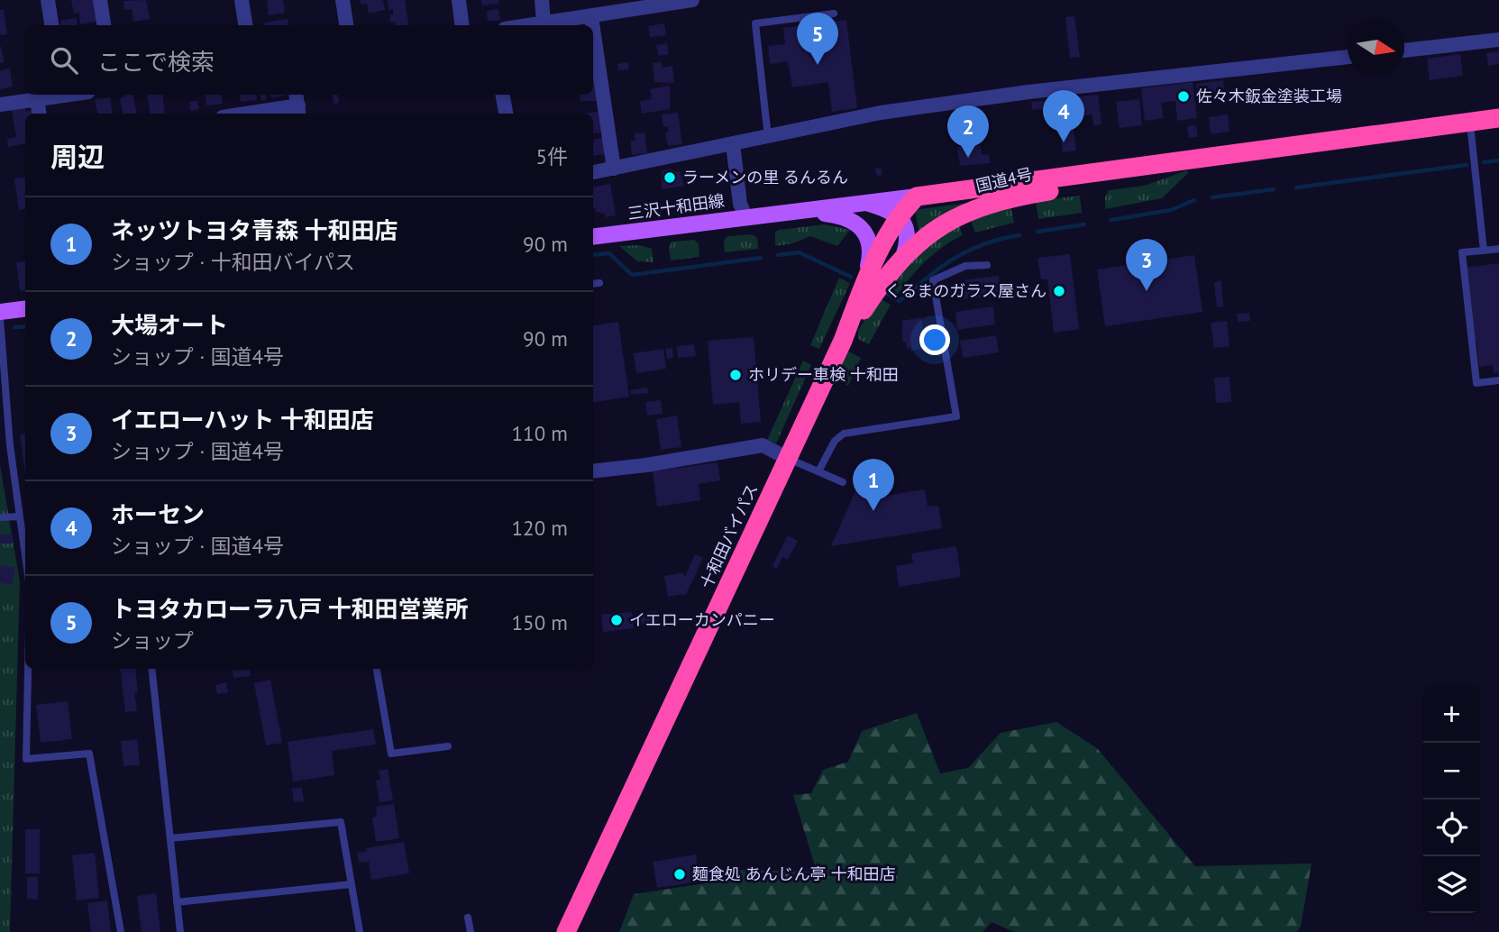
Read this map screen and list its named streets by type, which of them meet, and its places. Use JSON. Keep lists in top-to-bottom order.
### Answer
{
  "streets": {
    "highway": ["国道4号", "十和田バイパス"],
    "main road": ["三沢十和田線"]
  },
  "crossings": [
    ["国道4号", "三沢十和田線"],
    ["国道4号", "十和田バイパス"],
    ["三沢十和田線", "十和田バイパス"]
  ],
  "places": [
    "佐々木鈑金塗装工場",
    "ラーメンの里 るんるん",
    "くるまのガラス屋さん",
    "ホリデー車検 十和田",
    "イエローカンパニー",
    "麺食処 あんじん亭 十和田店"
  ],
  "north": "right",
  "page": {
    "pins": [
      "5",
      "4",
      "2",
      "3",
      "1"
    ],
    "search": "ここで検索",
    "heading": ["周辺", "5件"],
    "list": [
      {
        "mark": "1",
        "name": "ネッツトヨタ青森 十和田店",
        "note": "ショップ · 十和田バイパス",
        "value": "90 m"
      },
      {
        "mark": "2",
        "name": "大場オート",
        "note": "ショップ · 国道4号",
        "value": "90 m"
      },
      {
        "mark": "3",
        "name": "イエローハット 十和田店",
        "note": "ショップ · 国道4号",
        "value": "110 m"
      },
      {
        "mark": "4",
        "name": "ホーセン",
        "note": "ショップ · 国道4号",
        "value": "120 m"
      },
      {
        "mark": "5",
        "name": "トヨタカローラ八戸 十和田営業所",
        "note": "ショップ",
        "value": "150 m"
      }
    ],
    "map_buttons": ["+", "−"]
  }
}
